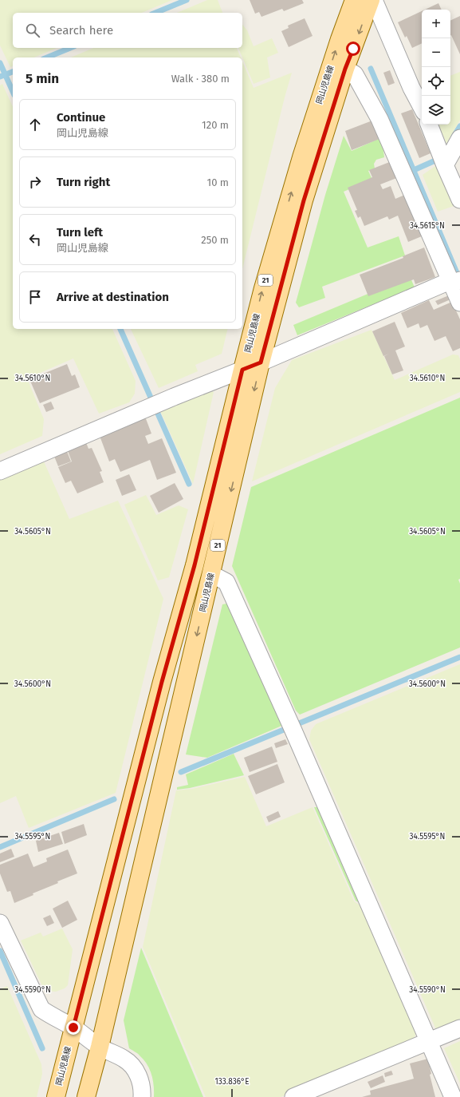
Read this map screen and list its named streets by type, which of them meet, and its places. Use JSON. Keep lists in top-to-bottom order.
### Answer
{
  "streets": {
    "main road": ["岡山児島線", "21"]
  },
  "page": {
    "map_buttons": ["+", "−"],
    "search": "Search here",
    "heading": ["5 min", "Walk · 380 m"],
    "list": [
      ["Continue", "岡山児島線", "120 m"],
      ["Turn right", "10 m"],
      ["Turn left", "岡山児島線", "250 m"],
      "Arrive at destination"
    ]
  },
  "coordinates": [
    "34.5615°N",
    "34.5610°N",
    "34.5605°N",
    "34.5600°N",
    "34.5595°N",
    "34.5590°N",
    "133.836°E"
  ]
}
